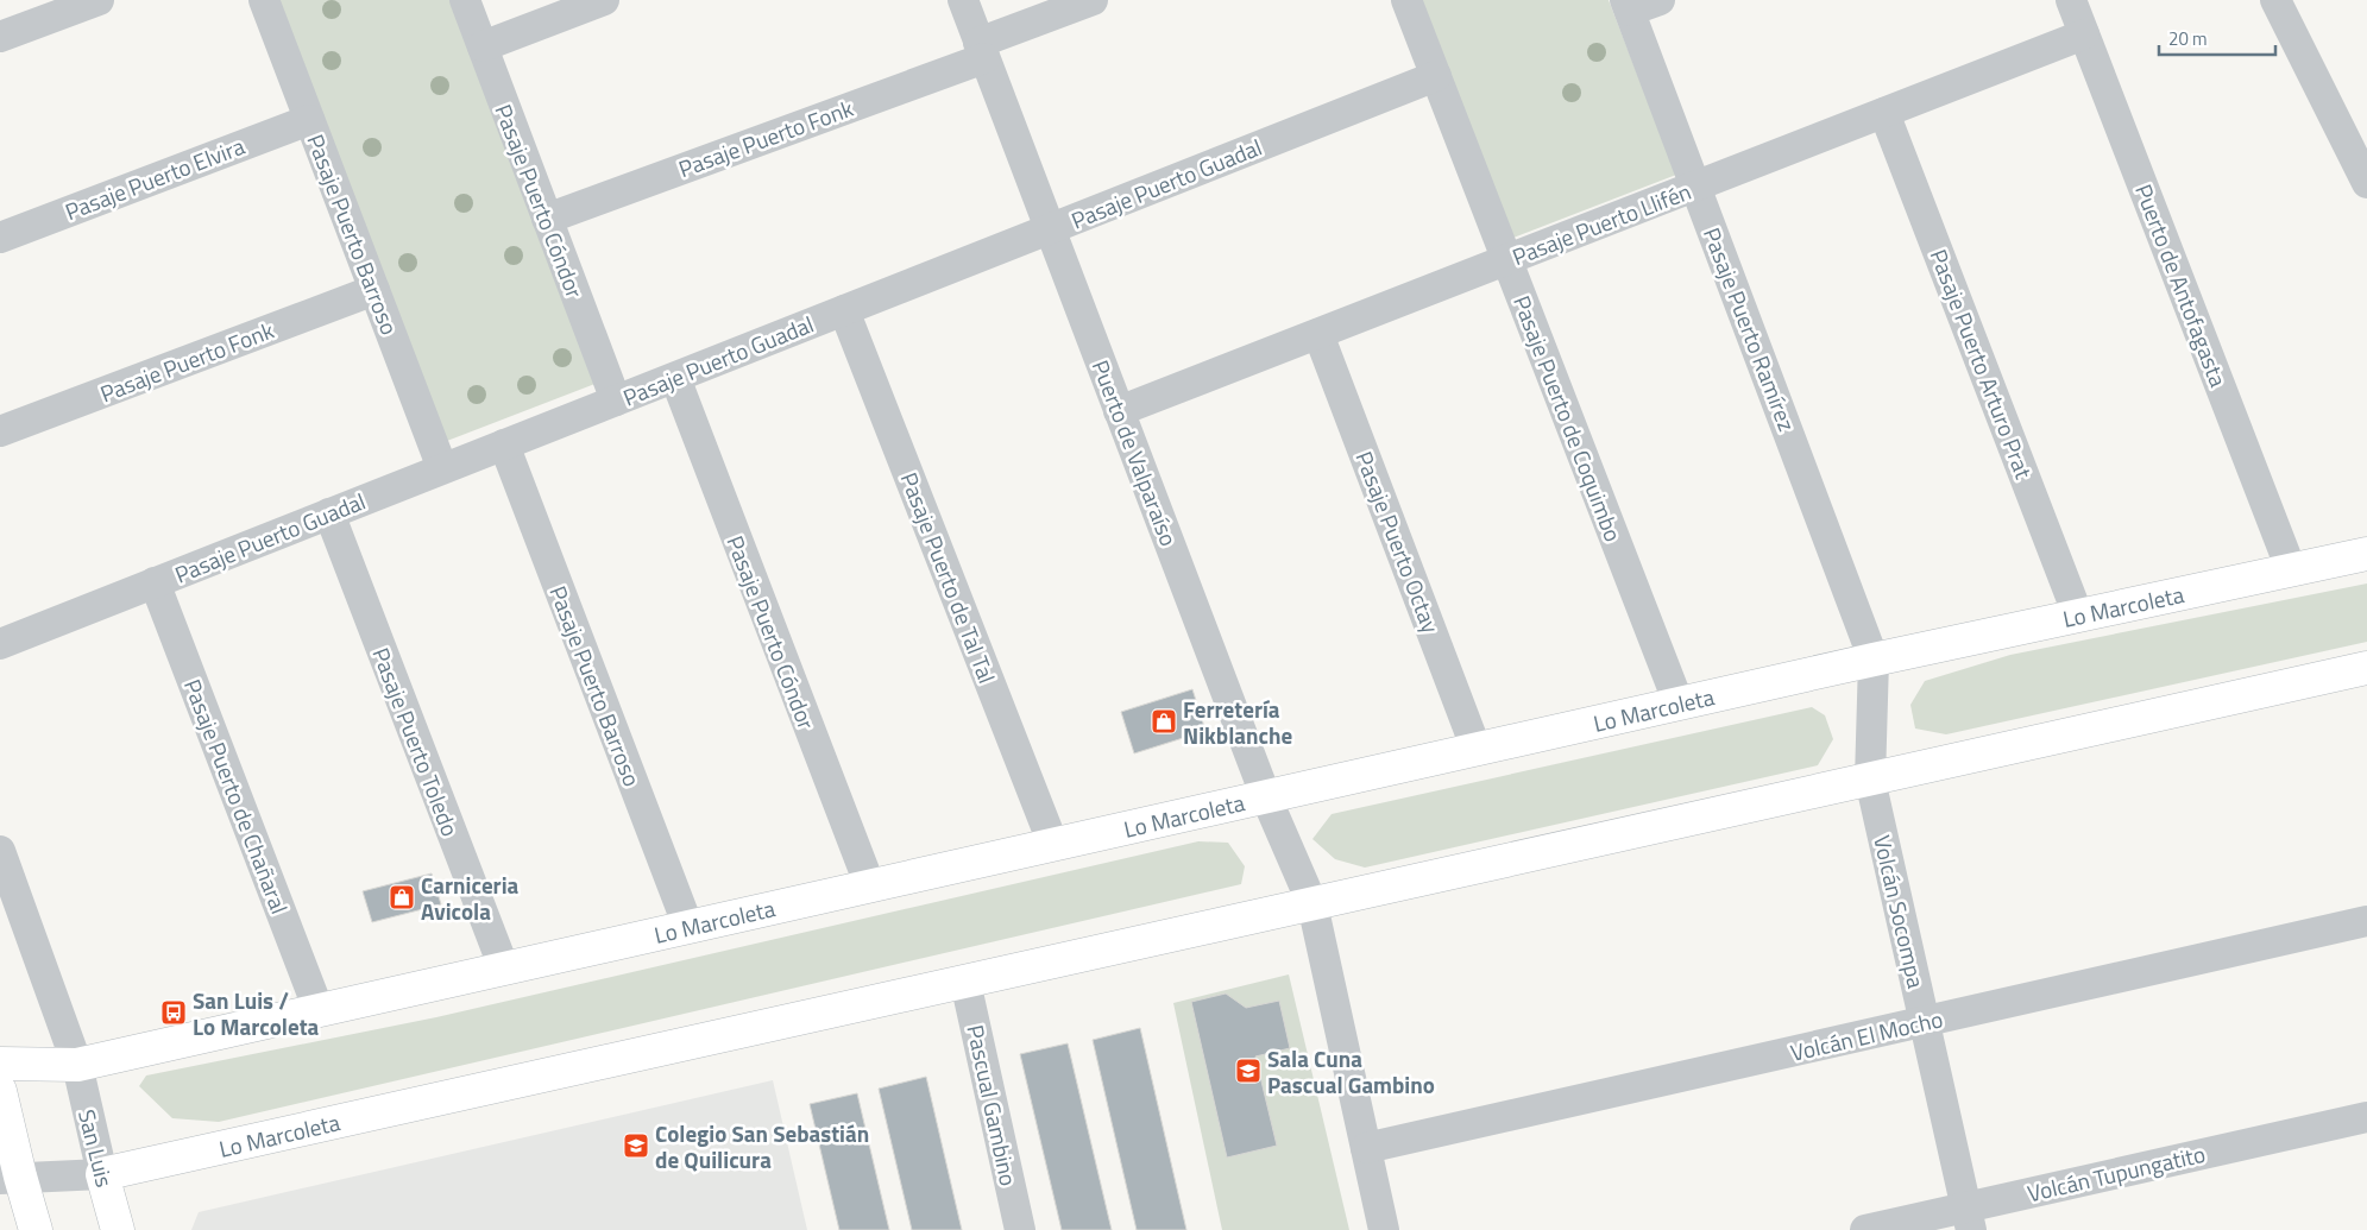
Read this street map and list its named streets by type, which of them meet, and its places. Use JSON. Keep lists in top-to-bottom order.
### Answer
{
  "streets": {
    "street": [
      "Pasaje Puerto Fonk",
      "Pasaje Puerto Elvira",
      "Pasaje Puerto Guadal",
      "Pasaje Puerto Cóndor",
      "Pasaje Puerto Llifén",
      "Pasaje Puerto Barroso",
      "Puerto de Antofagasta",
      "Pasaje Puerto Ramírez",
      "Pasaje Puerto Arturo Prat",
      "Pasaje Puerto de Coquimbo",
      "Puerto de Valparaíso",
      "Pasaje Puerto Octay",
      "Pasaje Puerto de Tal Tal",
      "Lo Marcoleta",
      "Pasaje Puerto Toledo",
      "Pasaje Puerto de Chañaral",
      "Volcán Socompa",
      "Volcán El Mocho",
      "Pascual Gambino",
      "San Luis",
      "Volcán Tupungatito"
    ]
  },
  "crossings": [
    ["Pasaje Puerto Fonk", "Pasaje Puerto Cóndor"],
    ["Pasaje Puerto Fonk", "Pasaje Puerto Barroso"],
    ["Pasaje Puerto Fonk", "Puerto de Valparaíso"],
    ["Pasaje Puerto Elvira", "Pasaje Puerto Barroso"],
    ["Pasaje Puerto Guadal", "Pasaje Puerto Cóndor"],
    ["Pasaje Puerto Guadal", "Pasaje Puerto Barroso"],
    ["Pasaje Puerto Guadal", "Pasaje Puerto de Coquimbo"],
    ["Pasaje Puerto Guadal", "Puerto de Valparaíso"],
    ["Pasaje Puerto Guadal", "Pasaje Puerto de Tal Tal"],
    ["Pasaje Puerto Guadal", "Pasaje Puerto Toledo"],
    ["Pasaje Puerto Guadal", "Pasaje Puerto de Chañaral"],
    ["Pasaje Puerto Cóndor", "Lo Marcoleta"],
    ["Pasaje Puerto Llifén", "Puerto de Antofagasta"],
    ["Pasaje Puerto Llifén", "Pasaje Puerto Ramírez"],
    ["Pasaje Puerto Llifén", "Pasaje Puerto Arturo Prat"],
    ["Pasaje Puerto Llifén", "Pasaje Puerto de Coquimbo"],
    ["Pasaje Puerto Llifén", "Puerto de Valparaíso"],
    ["Pasaje Puerto Llifén", "Pasaje Puerto Octay"],
    ["Pasaje Puerto Barroso", "Lo Marcoleta"],
    ["Puerto de Antofagasta", "Lo Marcoleta"],
    ["Pasaje Puerto Ramírez", "Lo Marcoleta"],
    ["Pasaje Puerto Ramírez", "Volcán Socompa"],
    ["Pasaje Puerto Arturo Prat", "Lo Marcoleta"],
    ["Pasaje Puerto de Coquimbo", "Lo Marcoleta"],
    ["Puerto de Valparaíso", "Lo Marcoleta"],
    ["Puerto de Valparaíso", "Volcán El Mocho"],
    ["Pasaje Puerto Octay", "Lo Marcoleta"],
    ["Pasaje Puerto de Tal Tal", "Lo Marcoleta"],
    ["Lo Marcoleta", "Pasaje Puerto Toledo"],
    ["Lo Marcoleta", "Pasaje Puerto de Chañaral"],
    ["Lo Marcoleta", "Volcán Socompa"],
    ["Lo Marcoleta", "Pascual Gambino"],
    ["Lo Marcoleta", "San Luis"],
    ["Volcán Socompa", "Volcán El Mocho"],
    ["Volcán Socompa", "Volcán Tupungatito"]
  ],
  "places": {
    "shop": ["Ferretería Nikblanche", "Carniceria Avicola"],
    "bus stop": ["San Luis / Lo Marcoleta"],
    "school or university": ["Sala Cuna Pascual Gambino", "Colegio San Sebastián de Quilicura"]
  },
  "scale_bar": "20 m"
}
